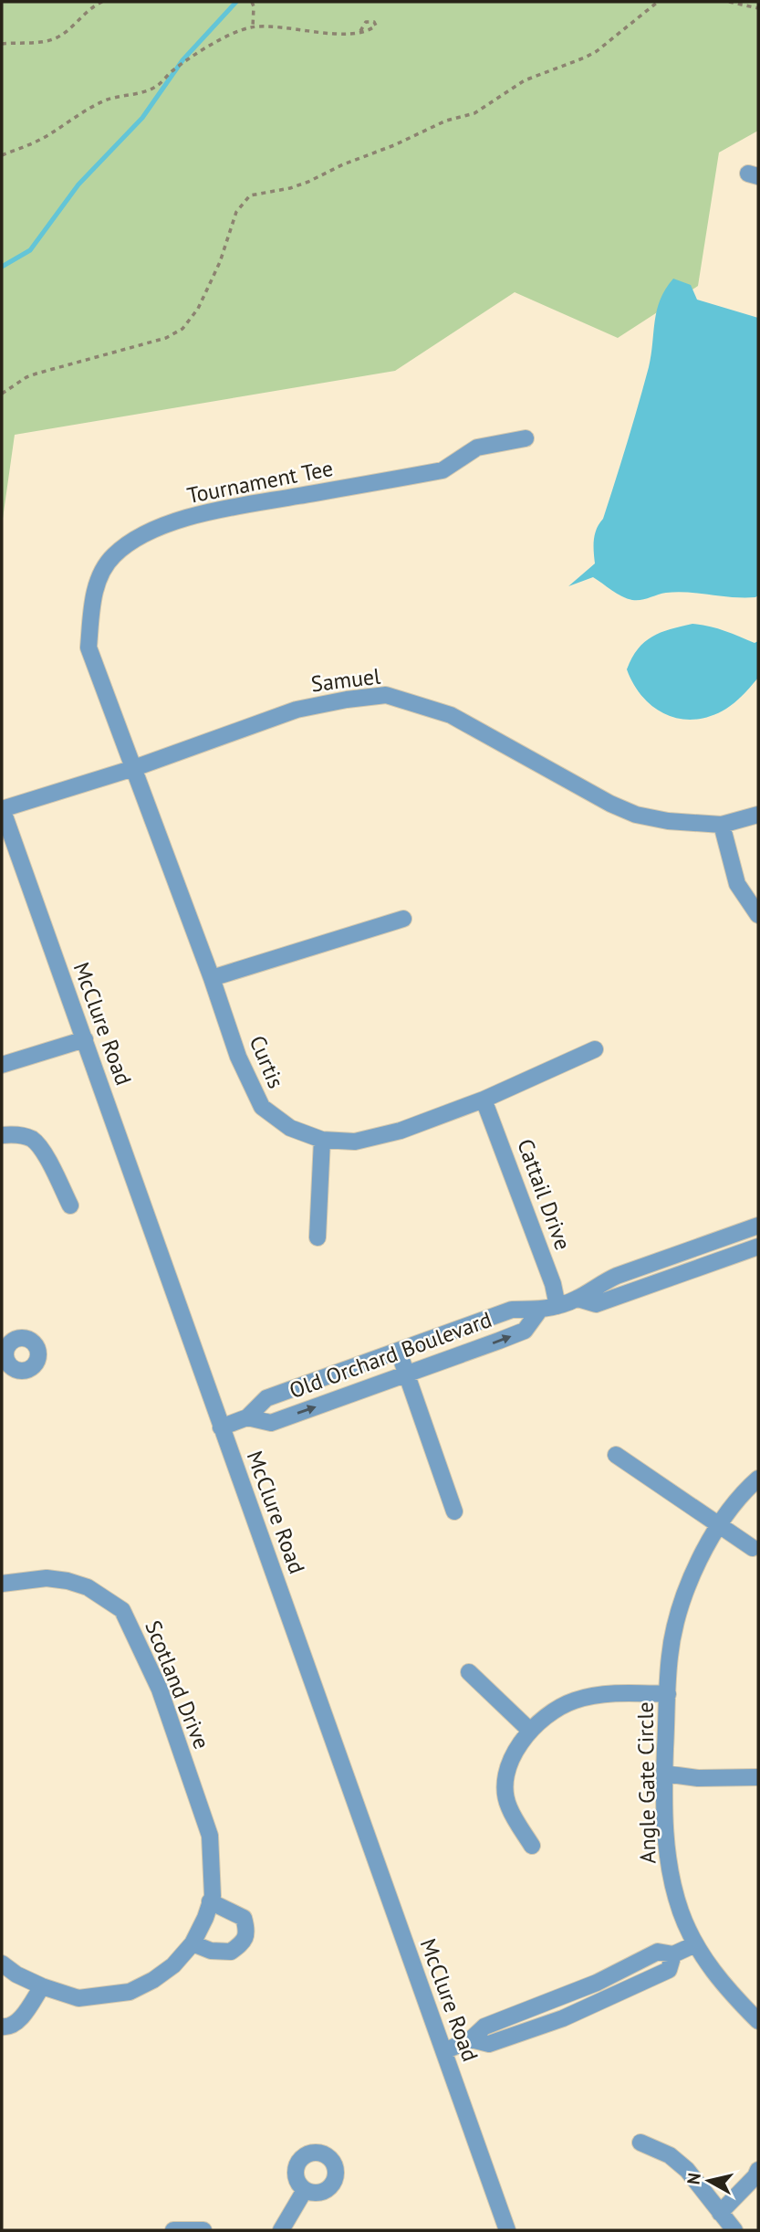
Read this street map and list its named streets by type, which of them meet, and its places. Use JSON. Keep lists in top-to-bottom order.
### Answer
{
  "streets": {
    "street": [
      "Tournament Tee",
      "Samuel",
      "McClure Road",
      "Curtis",
      "Cattail Drive",
      "Old Orchard Boulevard",
      "Scotland Drive",
      "Angle Gate Circle"
    ]
  },
  "crossings": [
    ["Tournament Tee", "Samuel"],
    ["Tournament Tee", "Curtis"],
    ["Samuel", "McClure Road"],
    ["Samuel", "Curtis"],
    ["McClure Road", "Old Orchard Boulevard"],
    ["Curtis", "Cattail Drive"],
    ["Cattail Drive", "Old Orchard Boulevard"]
  ],
  "north": "left"
}
